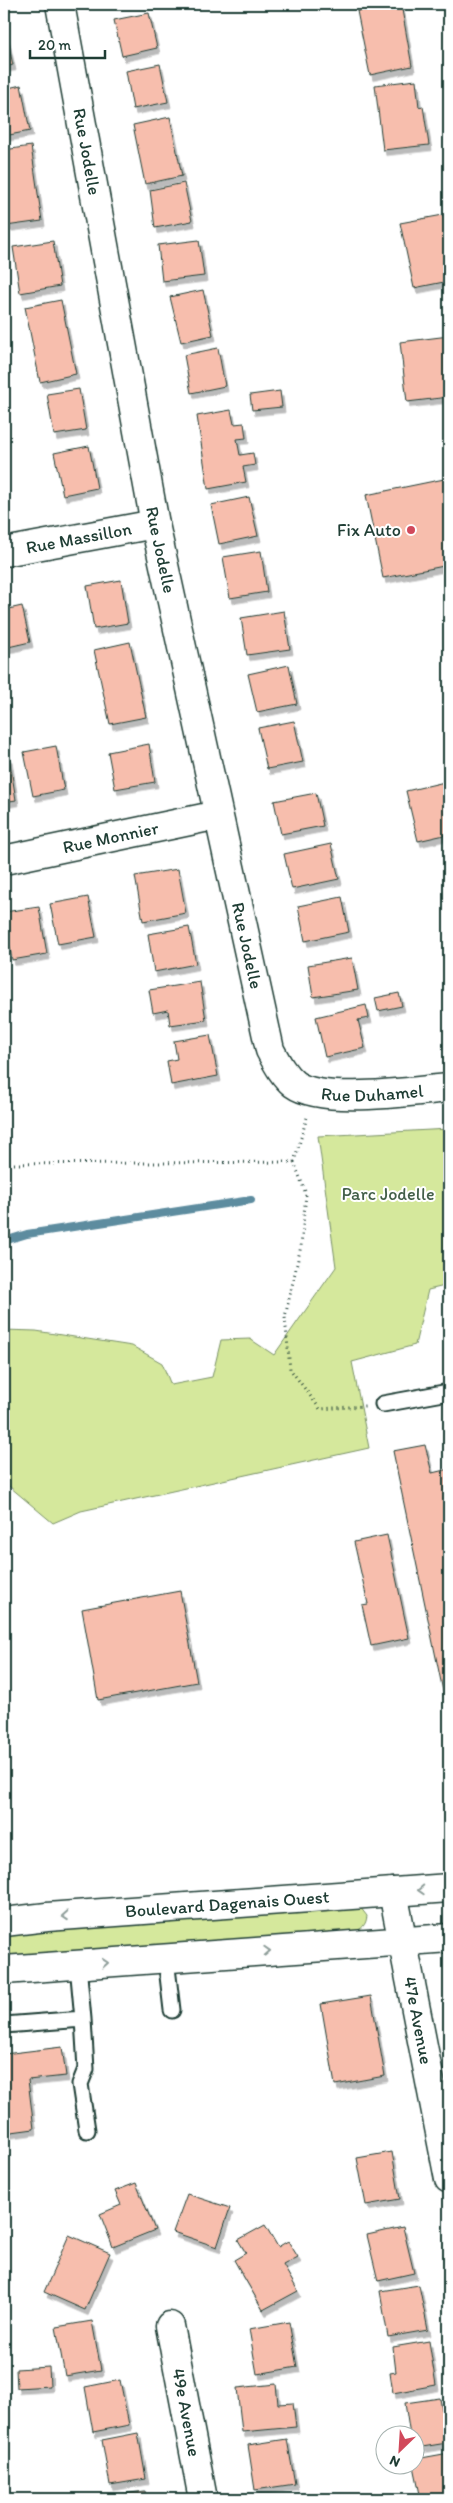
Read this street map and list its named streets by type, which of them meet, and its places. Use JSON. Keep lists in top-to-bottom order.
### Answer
{
  "streets": {
    "street": [
      "Rue Jodelle",
      "Rue Massillon",
      "Rue Monnier",
      "Rue Duhamel",
      "Boulevard Dagenais Ouest",
      "47e Avenue",
      "49e Avenue"
    ]
  },
  "crossings": [
    ["Rue Jodelle", "Rue Massillon"],
    ["Rue Jodelle", "Rue Monnier"],
    ["Rue Jodelle", "Rue Duhamel"],
    ["Boulevard Dagenais Ouest", "47e Avenue"]
  ],
  "parks": ["Parc Jodelle"],
  "places": ["Fix Auto"],
  "scale_bar": "20 m",
  "north": "bottom left"
}
